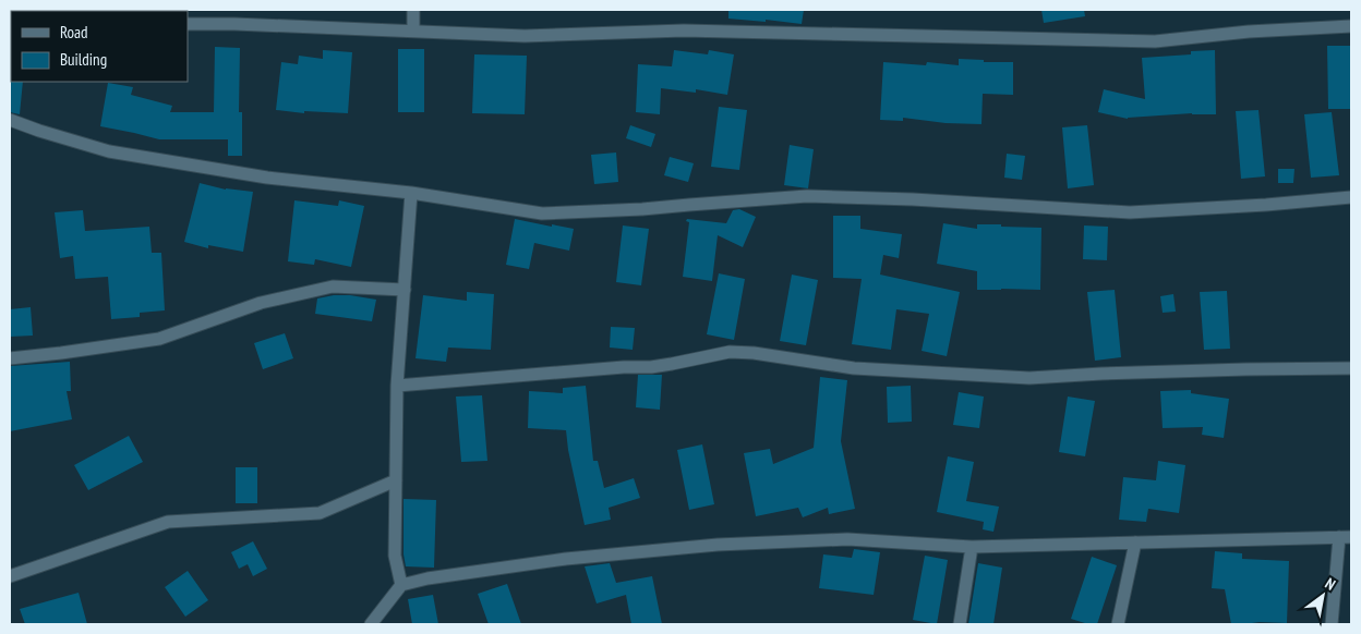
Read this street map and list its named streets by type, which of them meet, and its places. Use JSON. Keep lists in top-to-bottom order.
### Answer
{
  "legend": ["Road", "Building"],
  "north": "top right"
}
